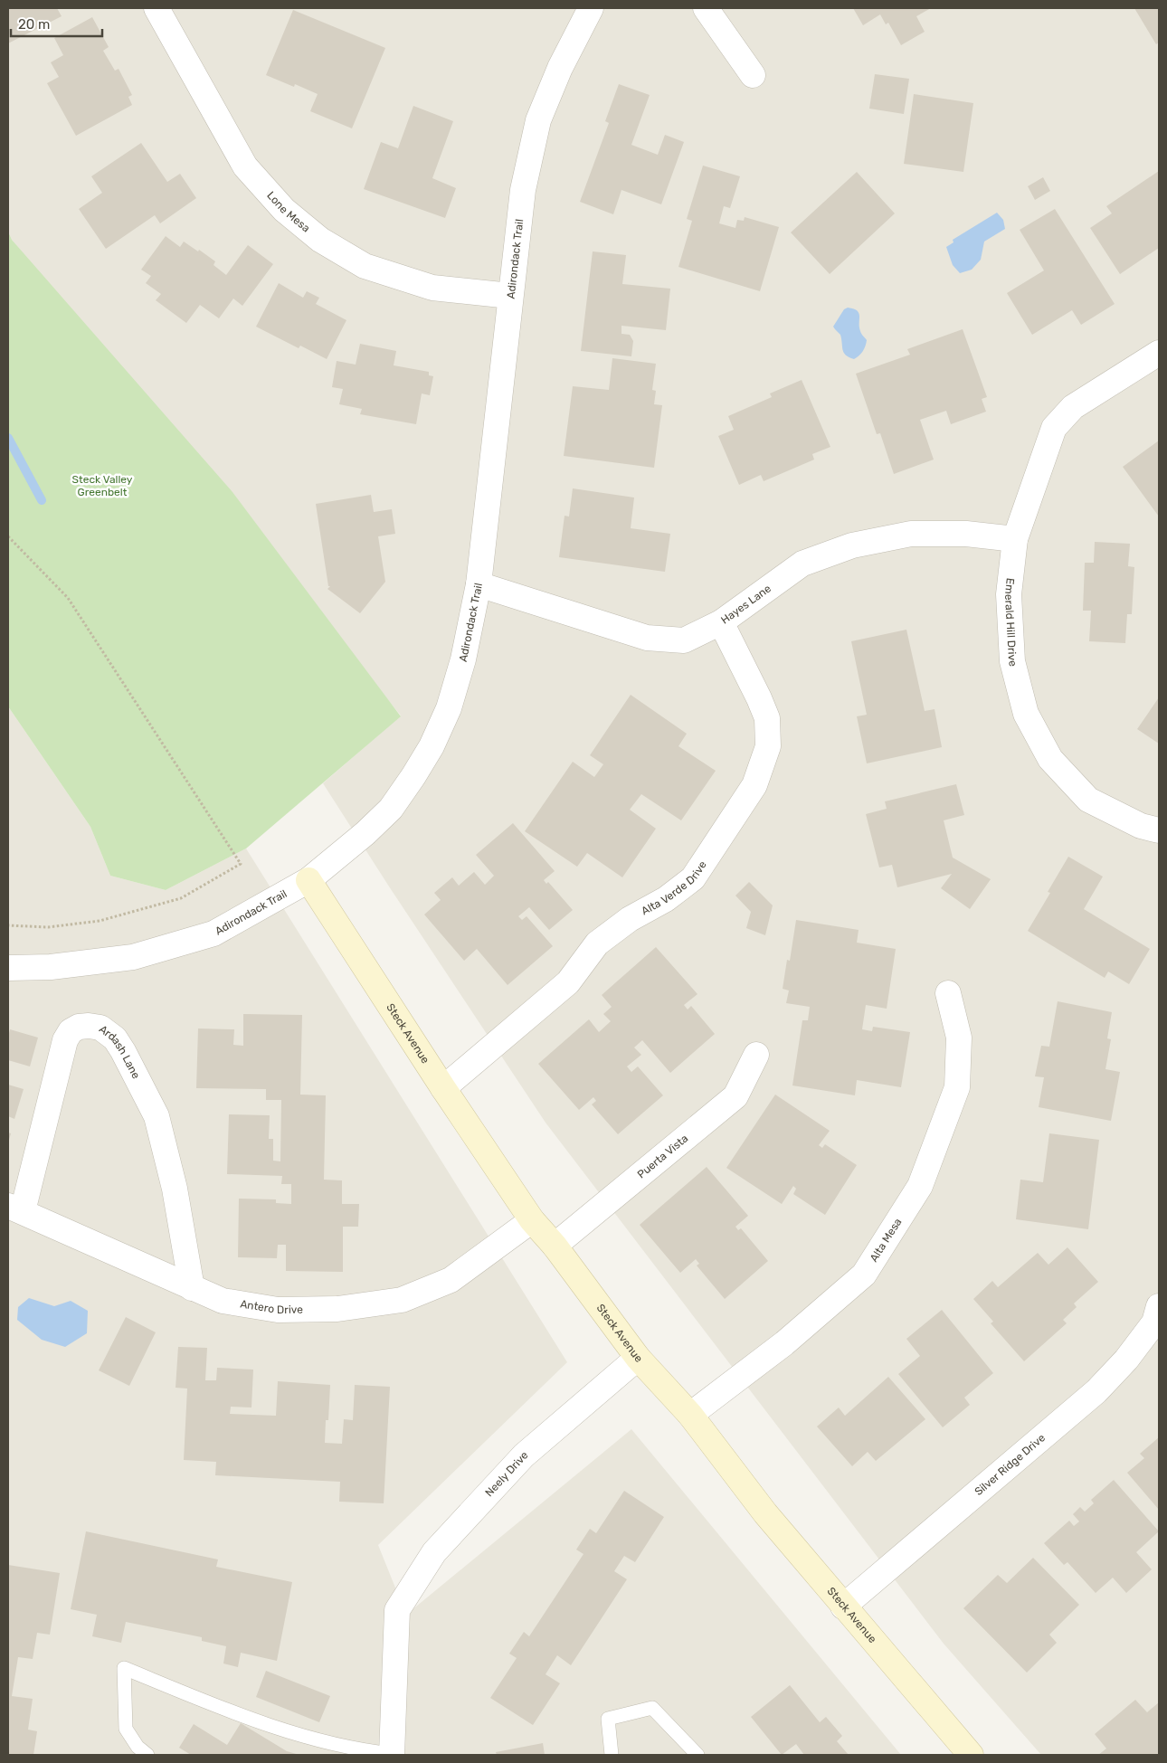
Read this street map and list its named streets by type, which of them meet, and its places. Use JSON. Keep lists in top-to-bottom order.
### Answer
{
  "streets": {
    "street": [
      "Lone Mesa",
      "Adirondack Trail",
      "Hayes Lane",
      "Emerald Hill Drive",
      "Alta Verde Drive",
      "Steck Avenue",
      "Ardash Lane",
      "Puerta Vista",
      "Alta Mesa",
      "Antero Drive",
      "Silver Ridge Drive",
      "Neely Drive"
    ]
  },
  "crossings": [
    ["Lone Mesa", "Adirondack Trail"],
    ["Adirondack Trail", "Hayes Lane"],
    ["Adirondack Trail", "Steck Avenue"],
    ["Hayes Lane", "Emerald Hill Drive"],
    ["Hayes Lane", "Alta Verde Drive"],
    ["Alta Verde Drive", "Steck Avenue"],
    ["Steck Avenue", "Puerta Vista"],
    ["Steck Avenue", "Alta Mesa"],
    ["Steck Avenue", "Antero Drive"],
    ["Steck Avenue", "Silver Ridge Drive"],
    ["Steck Avenue", "Neely Drive"],
    ["Ardash Lane", "Antero Drive"]
  ],
  "parks": ["Steck Valley Greenbelt"],
  "scale_bar": "20 m"
}
